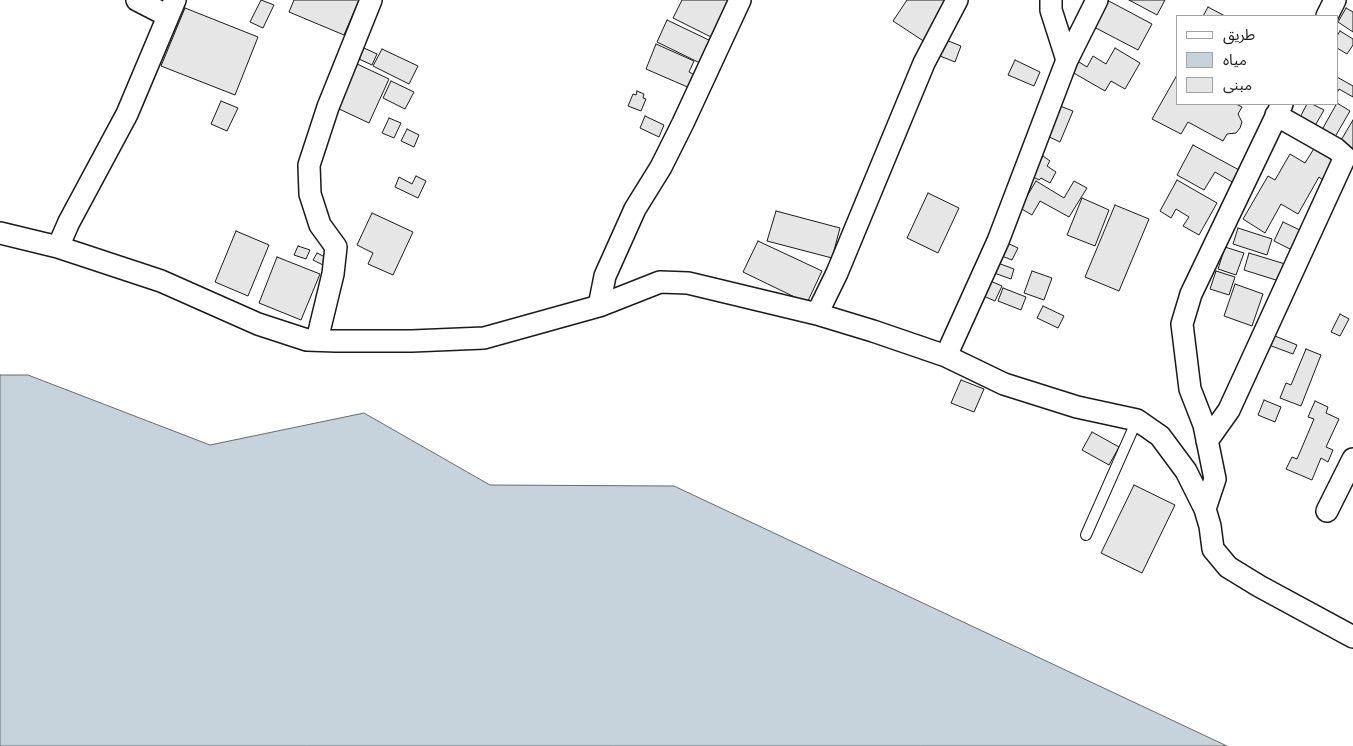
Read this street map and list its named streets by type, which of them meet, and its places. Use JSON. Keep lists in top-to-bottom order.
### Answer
{
  "legend": ["طريق", "مياه", "مبنى"]
}
